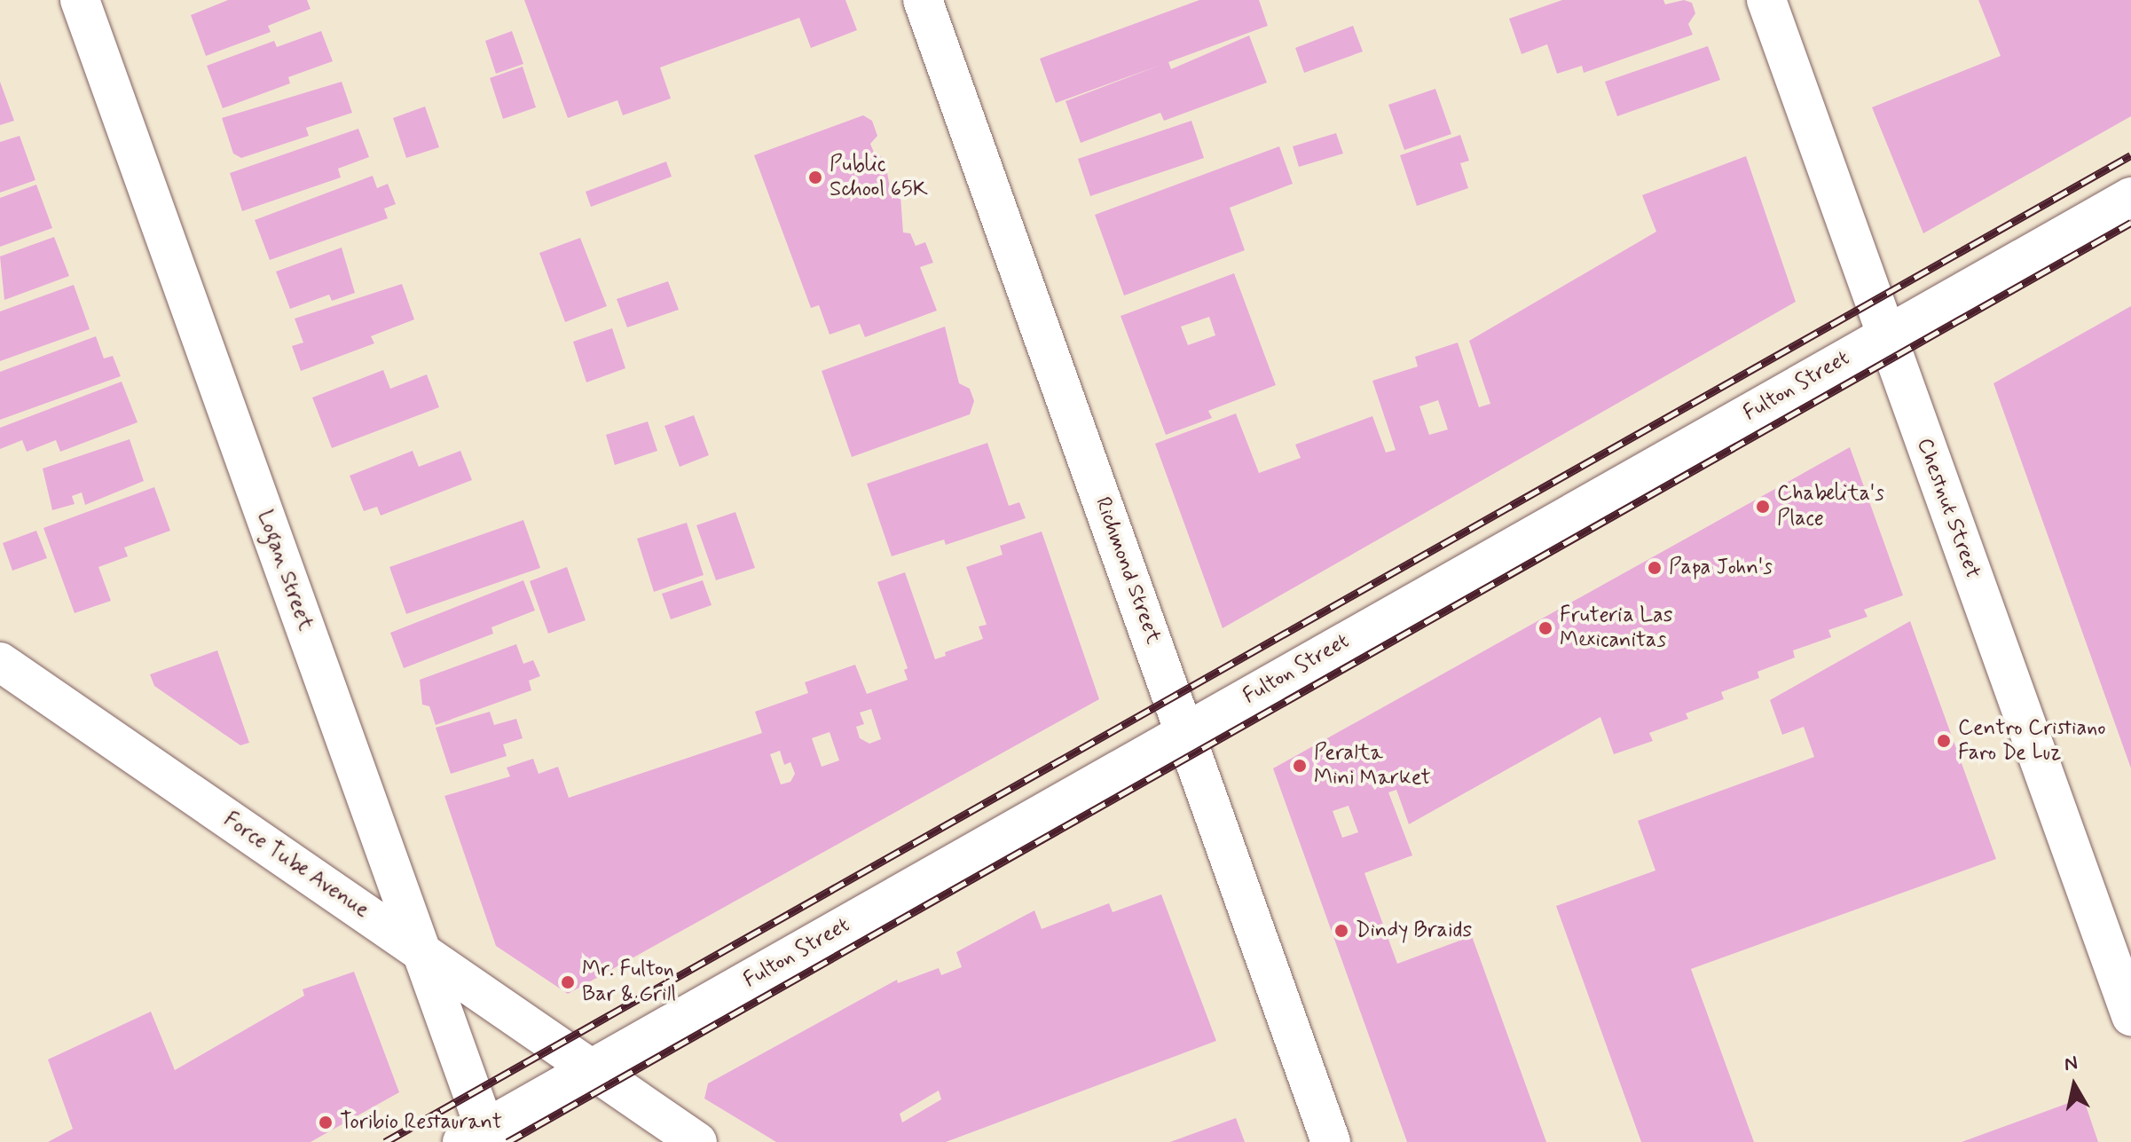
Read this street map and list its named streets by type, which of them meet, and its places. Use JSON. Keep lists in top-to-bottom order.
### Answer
{
  "streets": {
    "street": [
      "Fulton Street",
      "Chestnut Street",
      "Logan Street",
      "Richmond Street",
      "Force Tube Avenue"
    ]
  },
  "crossings": [
    ["Fulton Street", "Chestnut Street"],
    ["Fulton Street", "Logan Street"],
    ["Fulton Street", "Richmond Street"],
    ["Fulton Street", "Force Tube Avenue"],
    ["Logan Street", "Force Tube Avenue"]
  ],
  "places": [
    "Public School 65K",
    "Chabelita's Place",
    "Papa John's",
    "Fruteria Las Mexicanitas",
    "Centro Cristiano Faro De Luz",
    "Peralta Mini Market",
    "Dindy Braids",
    "Mr. Fulton Bar & Grill",
    "Toribio Restaurant"
  ],
  "north": "top"
}
